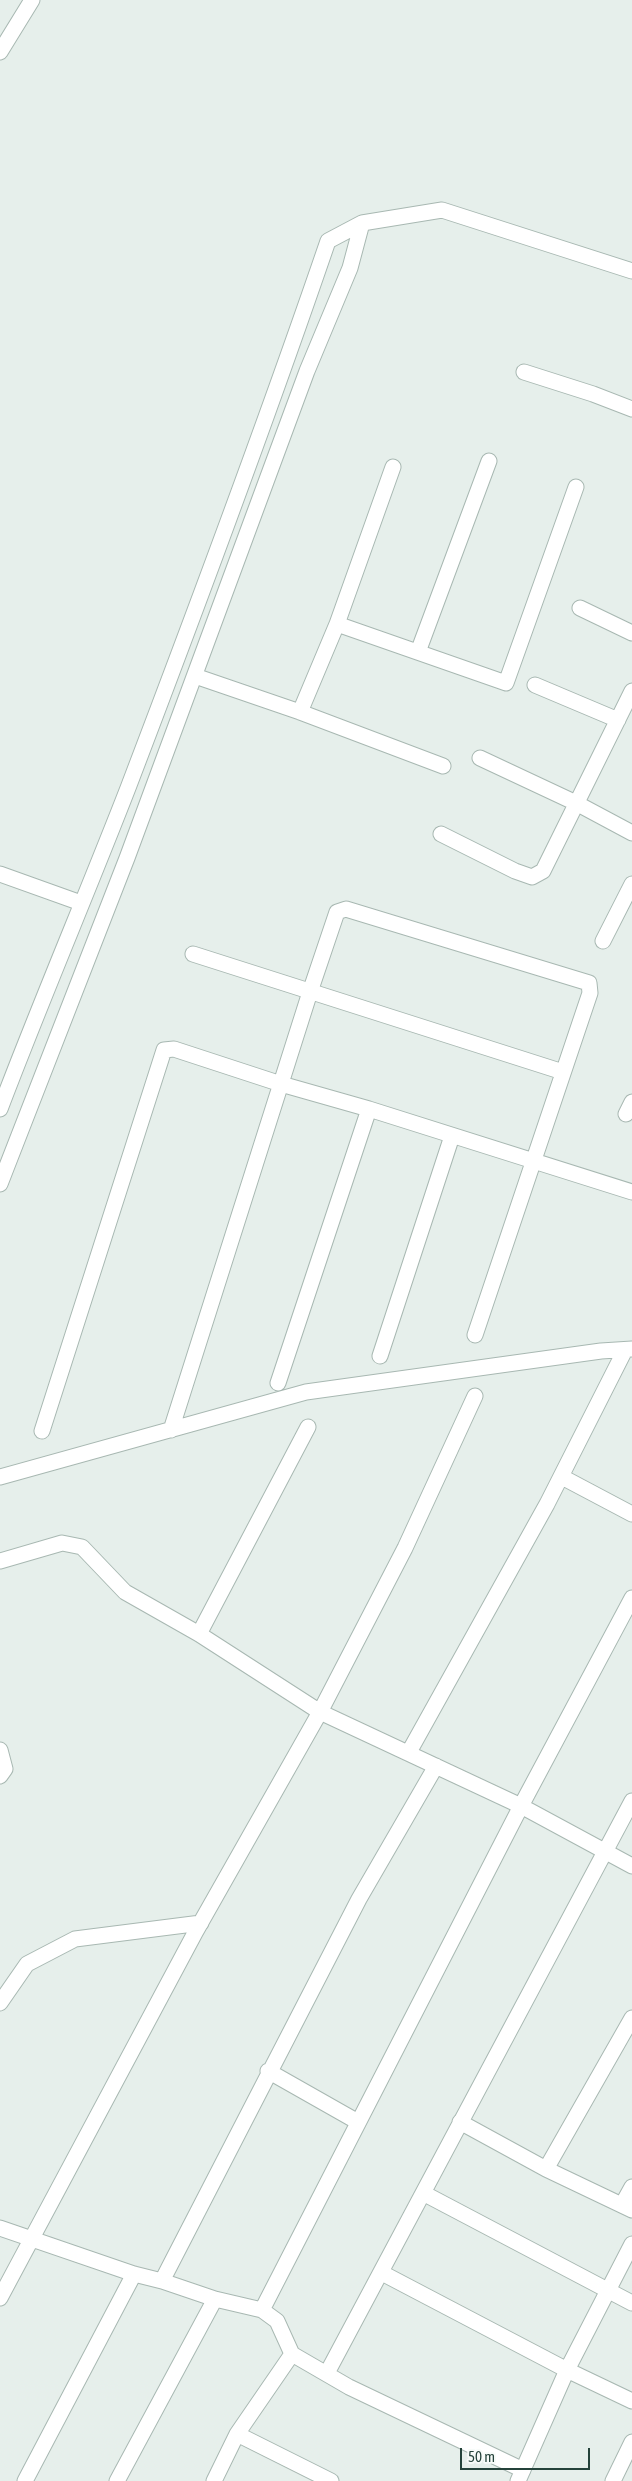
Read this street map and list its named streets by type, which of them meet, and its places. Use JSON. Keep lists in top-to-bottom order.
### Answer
{
  "scale_bar": "50 m"
}
